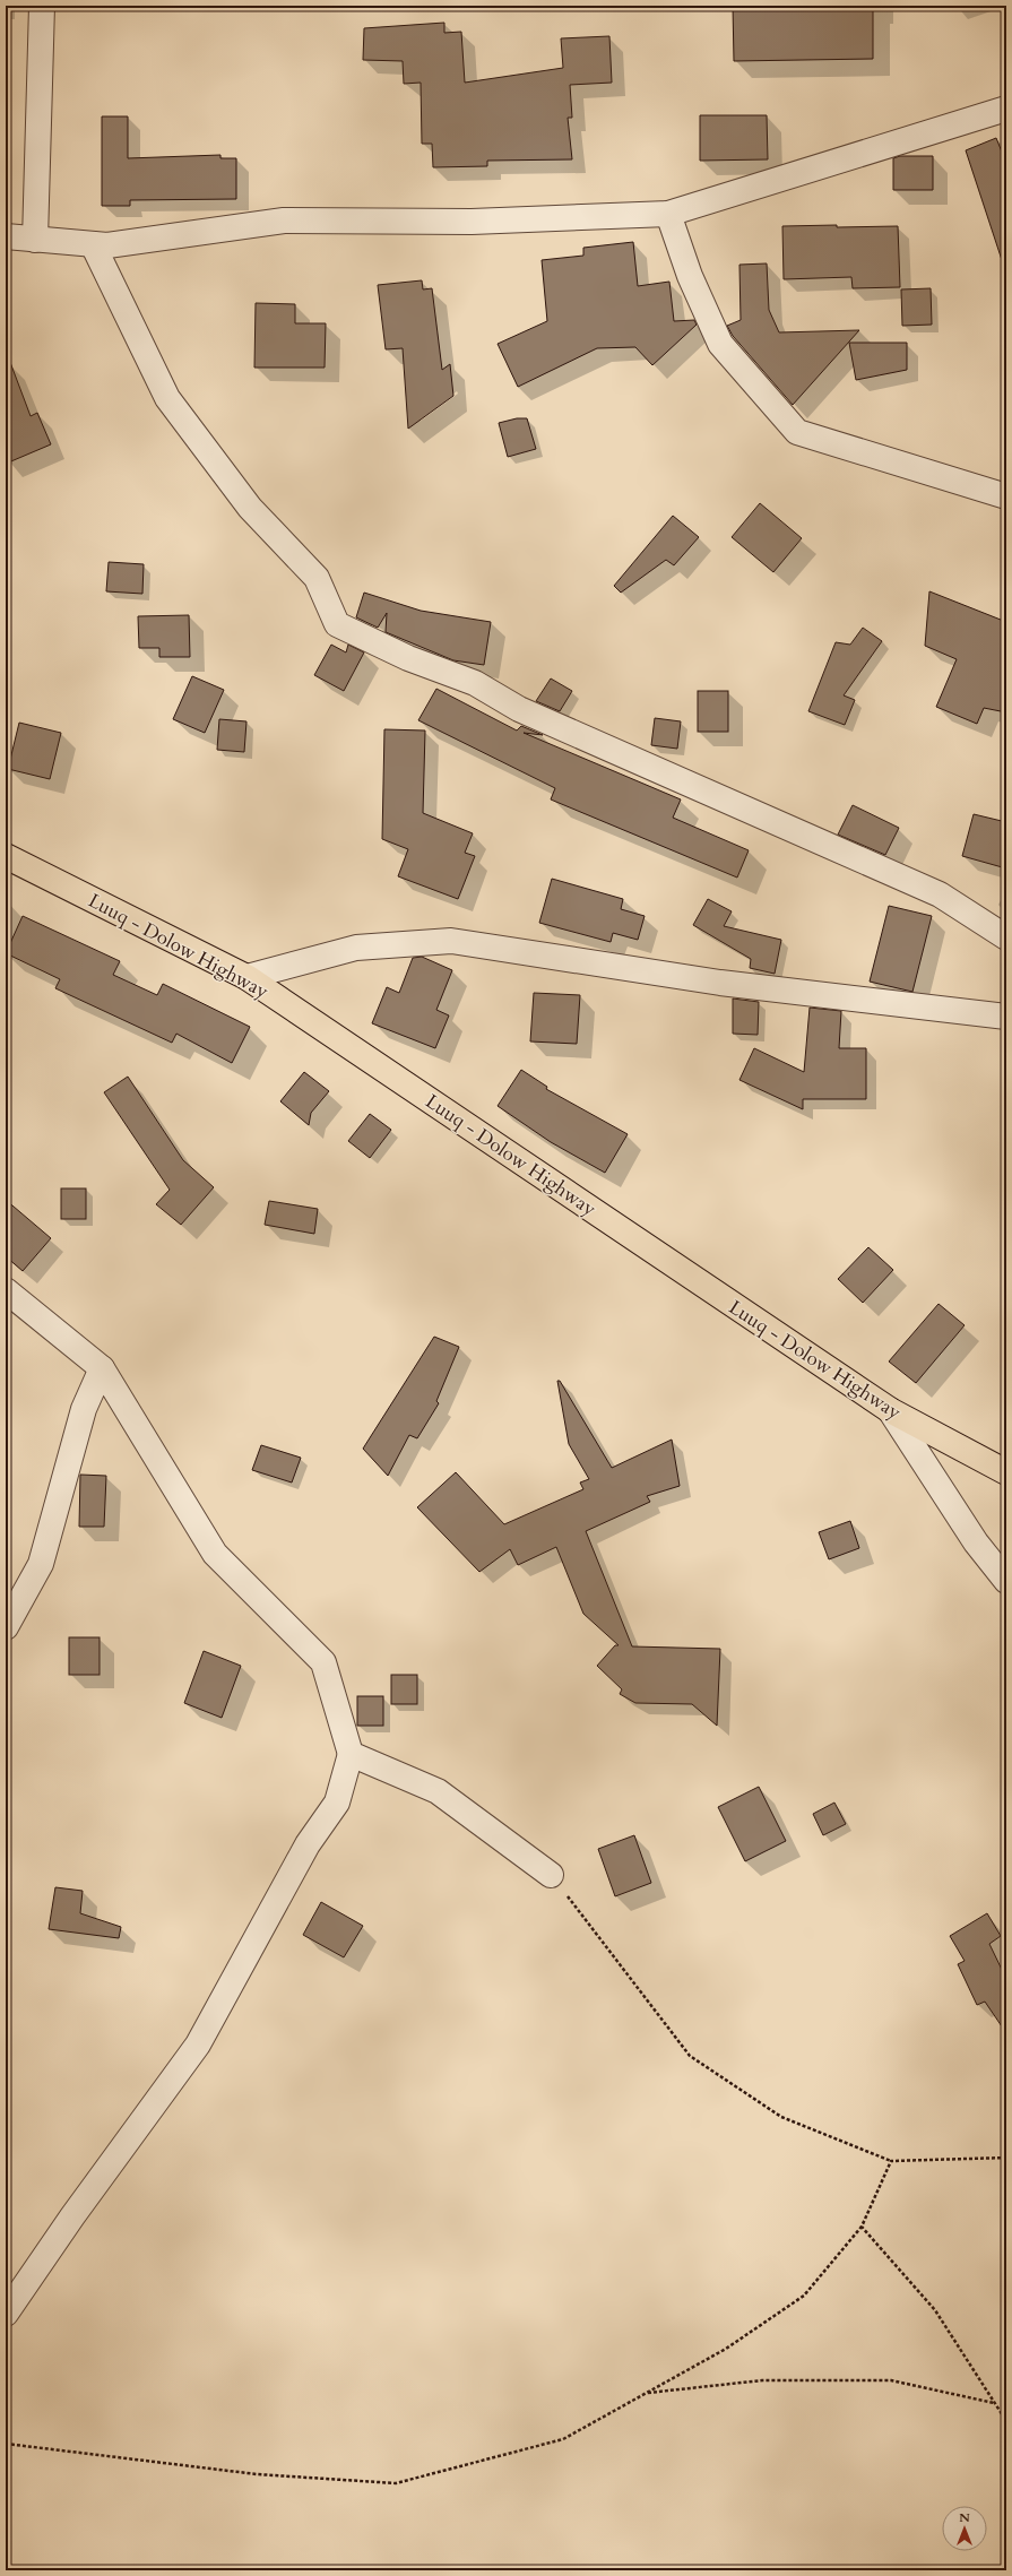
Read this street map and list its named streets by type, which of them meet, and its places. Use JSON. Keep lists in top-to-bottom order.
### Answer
{
  "streets": {
    "main road": ["Luuq - Dolow Highway"]
  },
  "north": "top"
}
